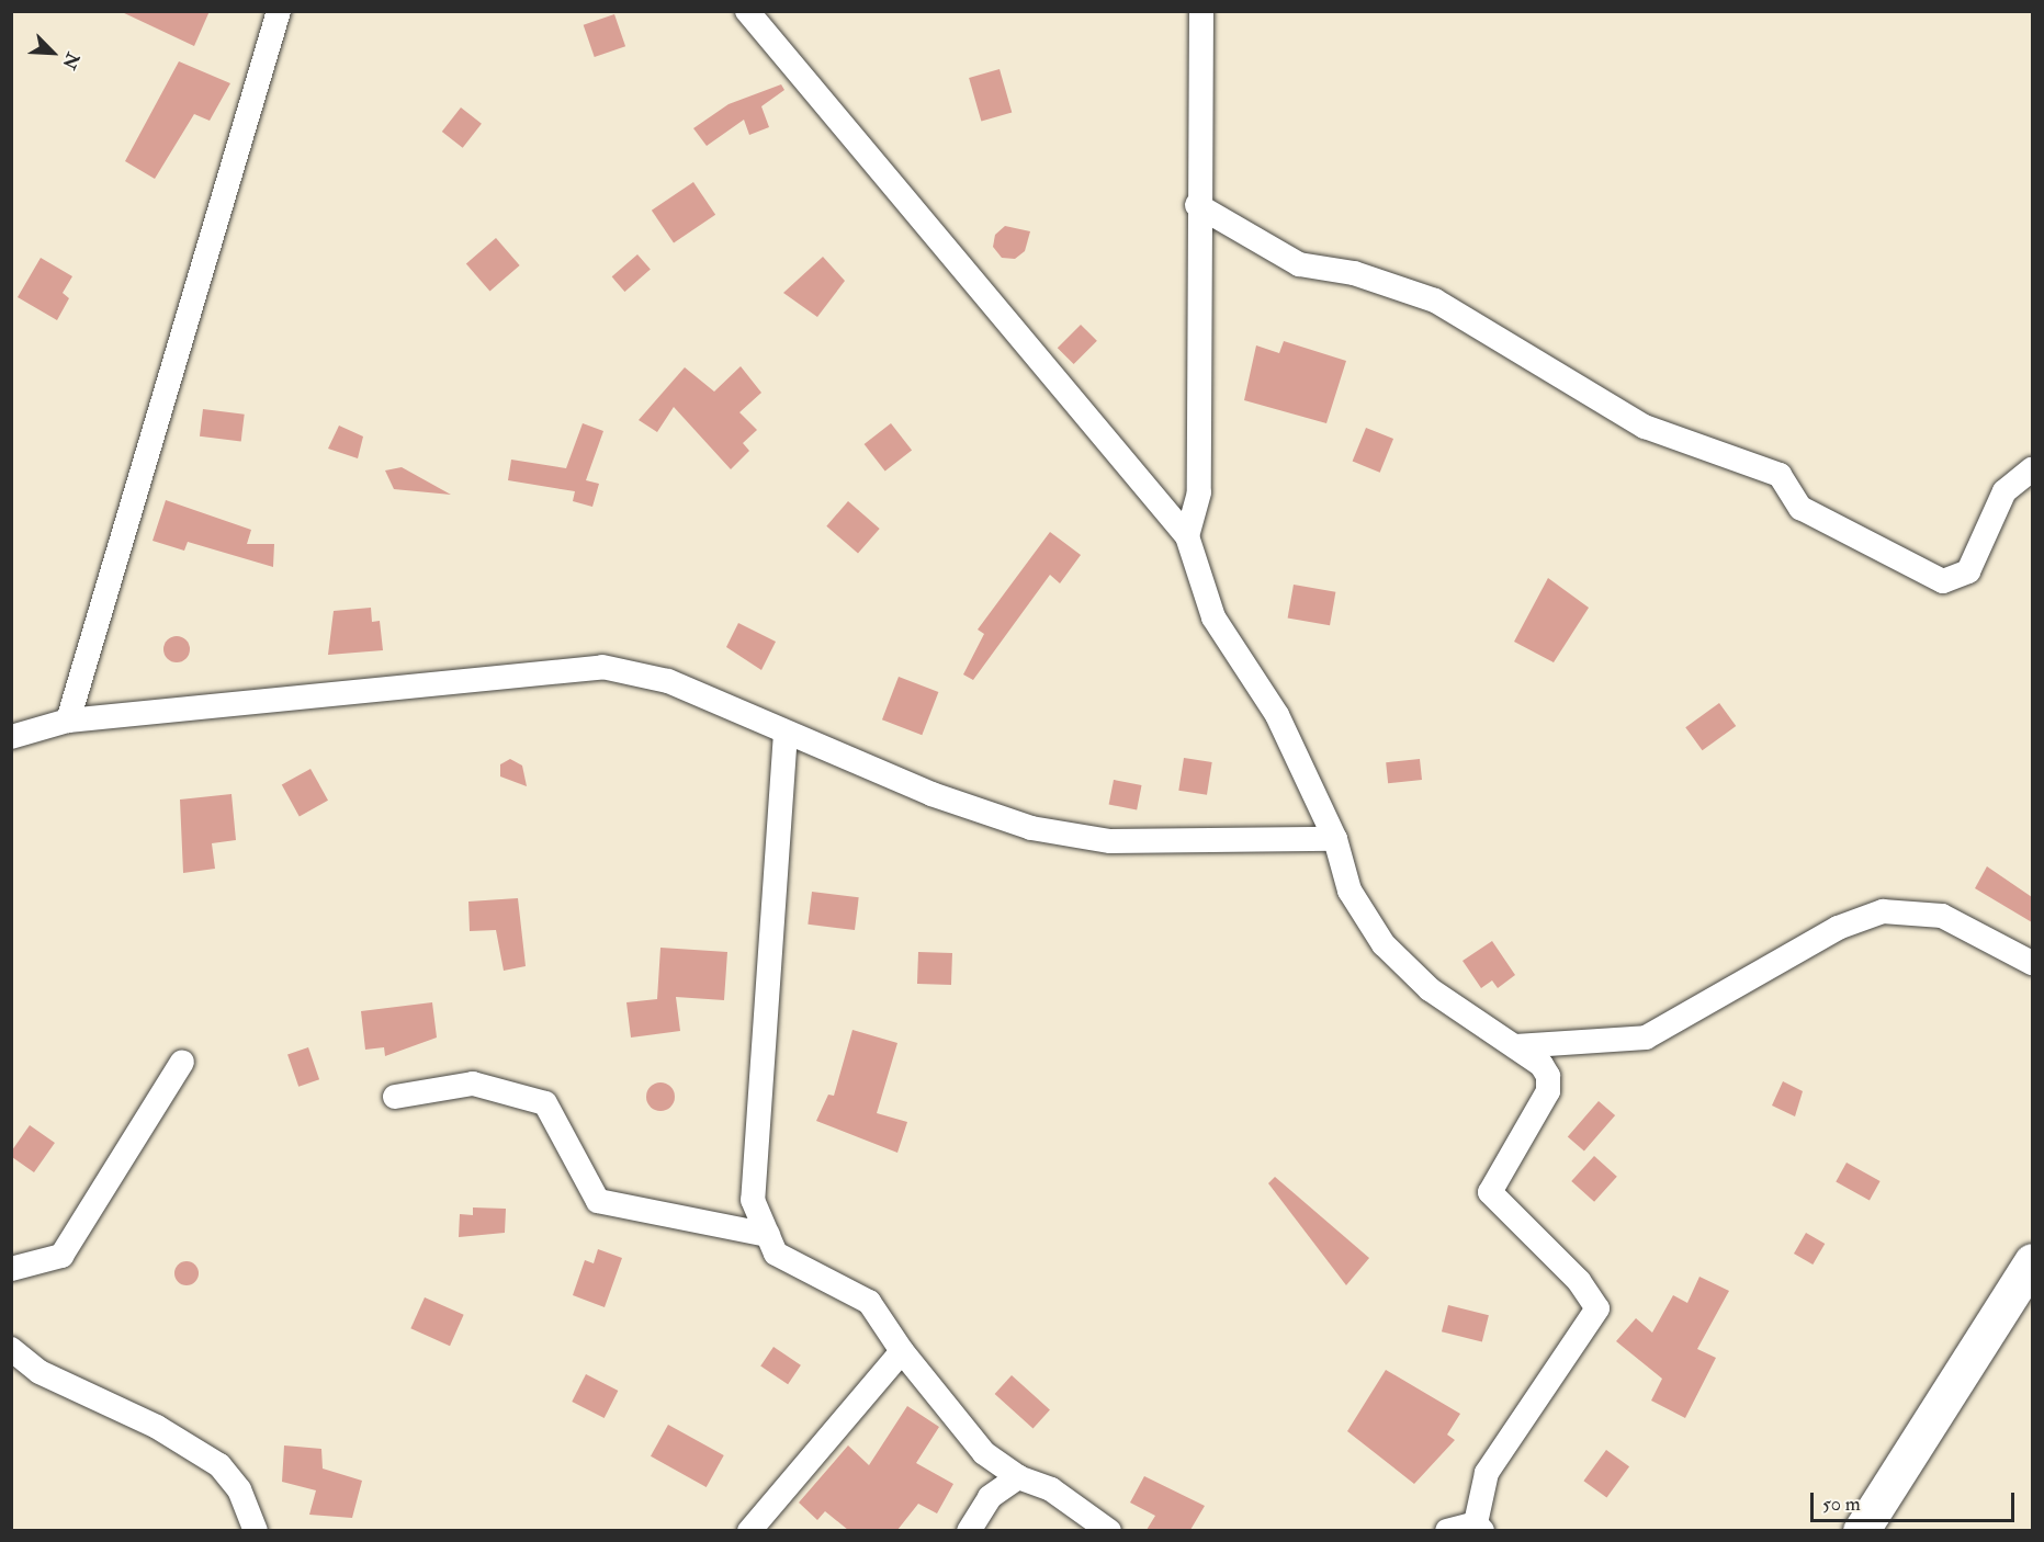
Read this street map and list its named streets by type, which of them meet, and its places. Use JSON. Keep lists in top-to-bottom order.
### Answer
{
  "scale_bar": "50 m",
  "north": "bottom right"
}
